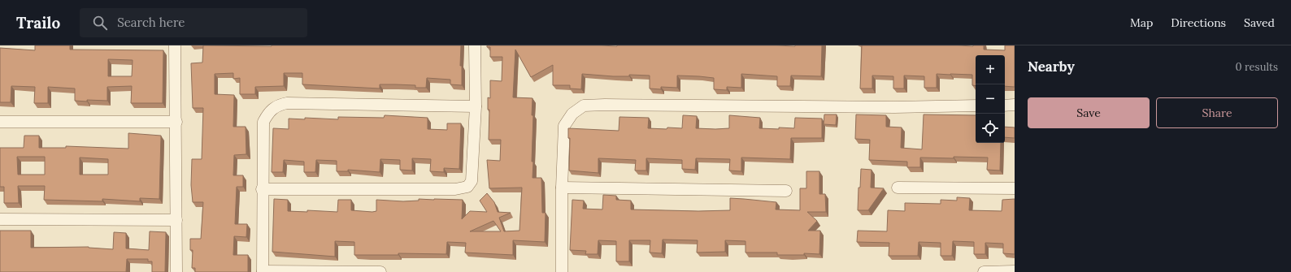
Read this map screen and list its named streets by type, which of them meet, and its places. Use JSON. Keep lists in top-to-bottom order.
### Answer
{
  "page": {
    "header": "Trailo",
    "search": "Search here",
    "nav": ["Map", "Directions", "Saved"],
    "heading": ["Nearby", "0 results"],
    "map_buttons": ["+", "−"],
    "buttons": ["Save", "Share"]
  }
}
